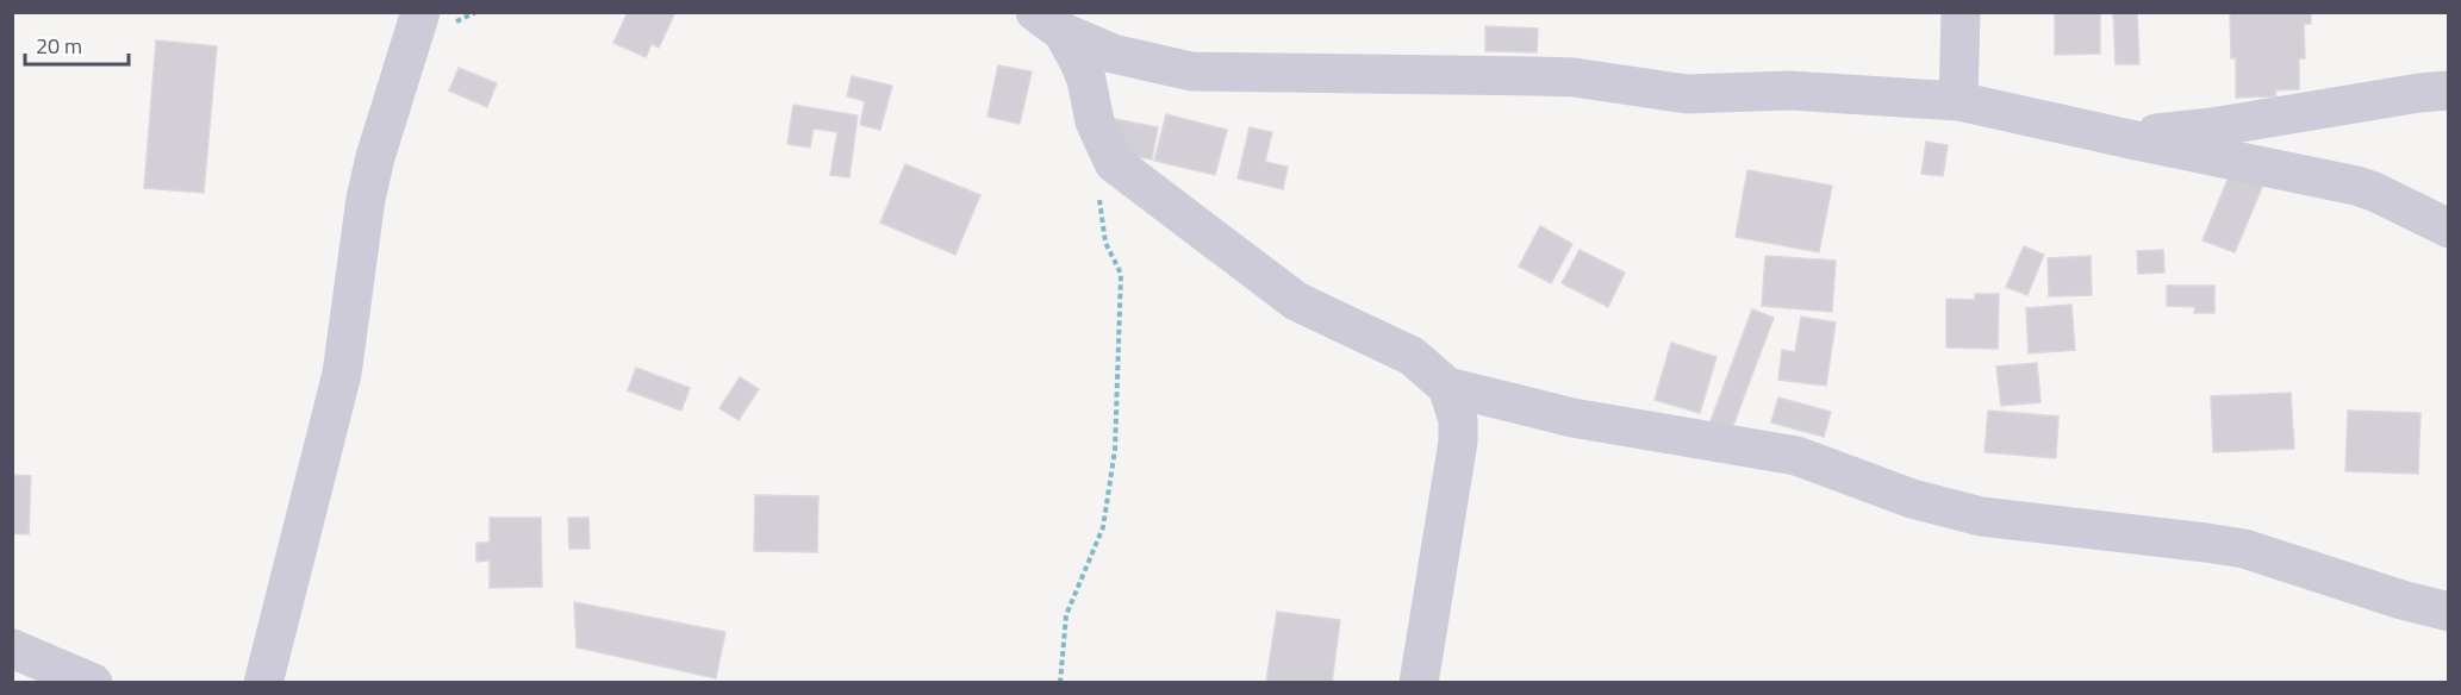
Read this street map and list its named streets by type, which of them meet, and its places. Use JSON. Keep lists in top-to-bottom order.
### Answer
{
  "scale_bar": "20 m"
}
